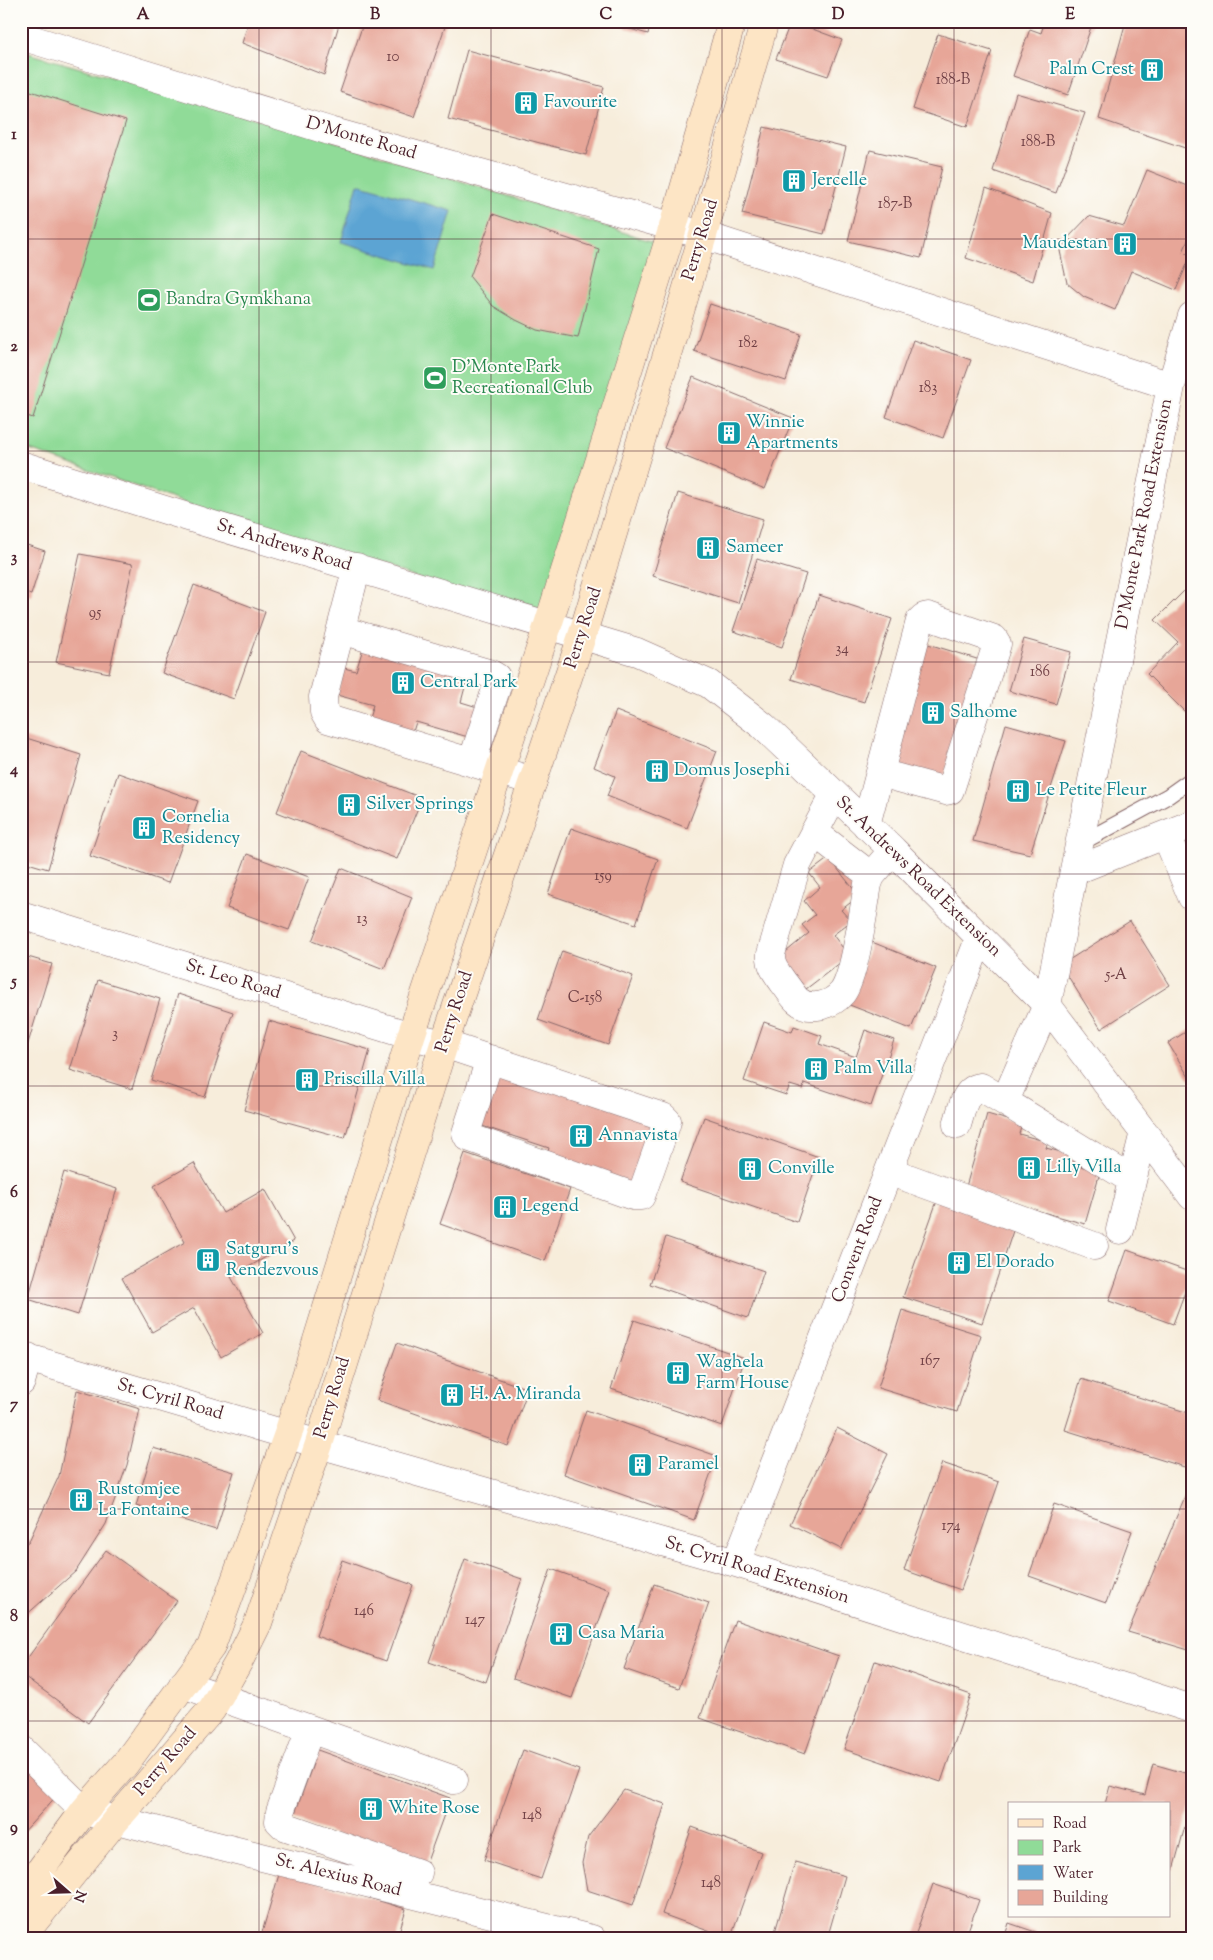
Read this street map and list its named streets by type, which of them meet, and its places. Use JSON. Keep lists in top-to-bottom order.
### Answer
{
  "streets": {
    "main road": ["Perry Road"],
    "street": [
      "D'Monte Road",
      "D'Monte Park Road Extension",
      "St. Andrews Road",
      "St. Andrews Road Extension",
      "St. Leo Road",
      "Convent Road",
      "St. Cyril Road",
      "St. Cyril Road Extension",
      "St. Alexius Road"
    ]
  },
  "crossings": [
    ["D'Monte Road", "Perry Road"],
    ["D'Monte Road", "D'Monte Park Road Extension"],
    ["Perry Road", "D'Monte Park Road Extension"],
    ["Perry Road", "St. Andrews Road"],
    ["Perry Road", "St. Andrews Road Extension"],
    ["Perry Road", "St. Leo Road"],
    ["Perry Road", "St. Cyril Road"],
    ["Perry Road", "St. Cyril Road Extension"],
    ["Perry Road", "St. Alexius Road"],
    ["D'Monte Park Road Extension", "St. Andrews Road Extension"],
    ["St. Andrews Road", "St. Andrews Road Extension"],
    ["St. Andrews Road Extension", "Convent Road"],
    ["Convent Road", "St. Cyril Road Extension"],
    ["St. Cyril Road", "St. Cyril Road Extension"]
  ],
  "places": {
    "building": [
      "Palm Crest",
      "Favourite",
      "Jercelle",
      "Maudestan",
      "Winnie Apartments",
      "Sameer",
      "Central Park",
      "Salhome",
      "Domus Josephi",
      "Le Petite Fleur",
      "Silver Springs",
      "Cornelia Residency",
      "Palm Villa",
      "Priscilla Villa",
      "Annavista",
      "Lilly Villa",
      "Conville",
      "Legend",
      "Satguru's Rendezvous",
      "El Dorado",
      "Waghela Farm House",
      "H. A. Miranda",
      "Paramel",
      "Rustomjee La Fontaine",
      "Casa Maria",
      "White Rose"
    ],
    "sports": ["Bandra Gymkhana", "D'Monte Park Recreational Club"]
  },
  "house_numbers": [
    "10",
    "188-B",
    "188-B",
    "187-B",
    "182",
    "183",
    "95",
    "34",
    "186",
    "159",
    "13",
    "5-A",
    "C-158",
    "3",
    "167",
    "174",
    "146",
    "147",
    "148",
    "148"
  ],
  "legend": [
    "Road",
    "Park",
    "Water",
    "Building"
  ],
  "north": "right",
  "grid": {
    "columns": [
      "A",
      "B",
      "C",
      "D",
      "E"
    ],
    "rows": [
      "1",
      "2",
      "3",
      "4",
      "5",
      "6",
      "7",
      "8",
      "9"
    ]
  }
}
